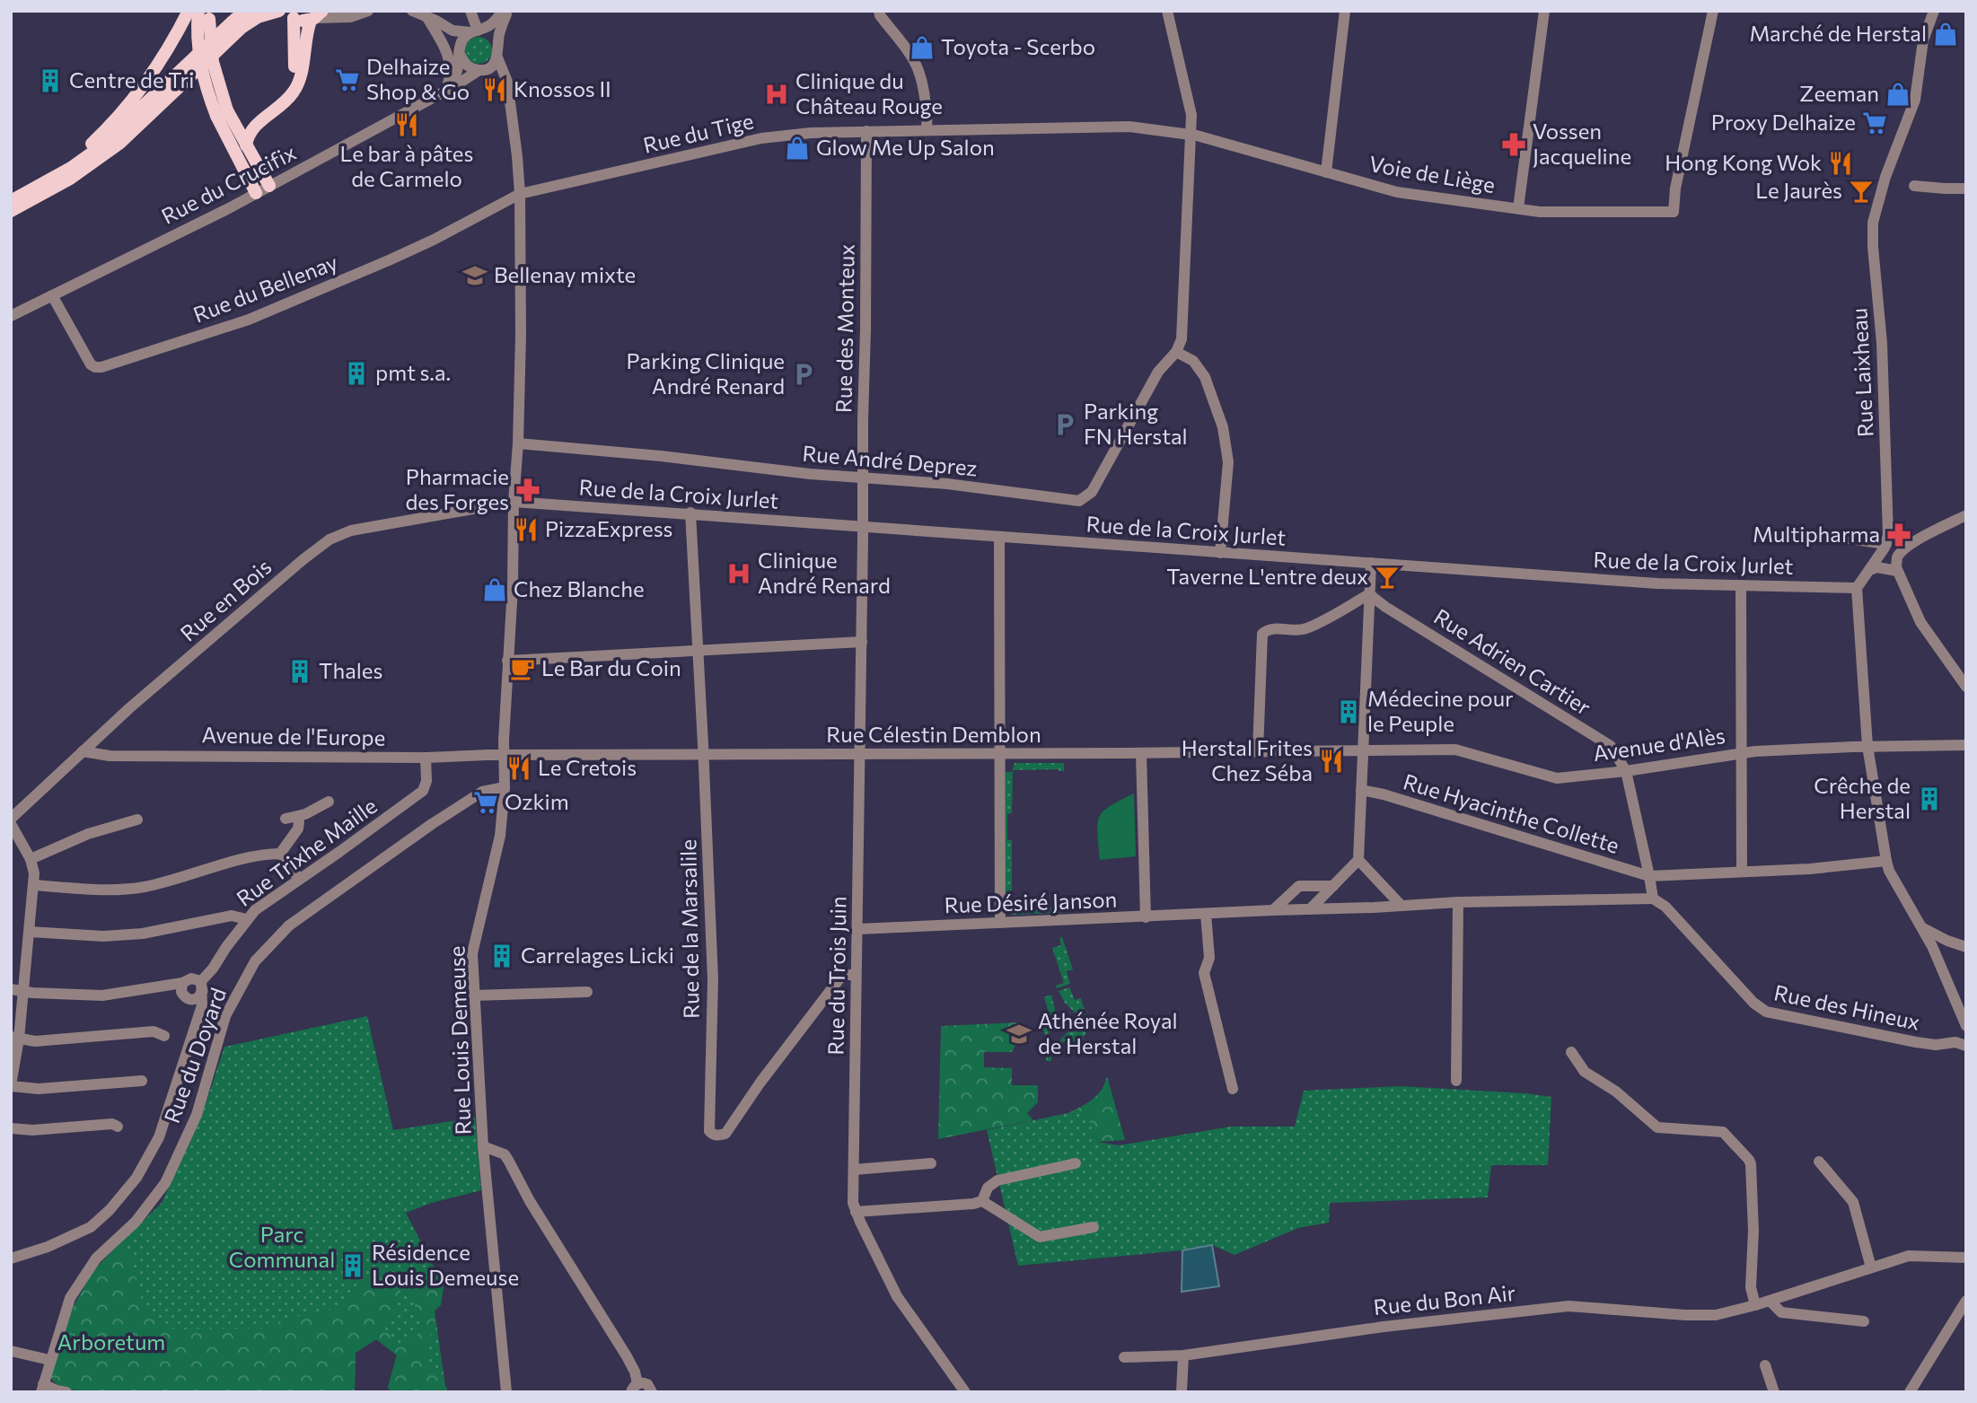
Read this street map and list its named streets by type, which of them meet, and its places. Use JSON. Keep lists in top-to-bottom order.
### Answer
{
  "streets": {
    "street": [
      "Rue du Tige",
      "Voie de Liège",
      "Rue du Crucifix",
      "Rue du Bellenay",
      "Rue des Monteux",
      "Rue Laixheau",
      "Rue André Deprez",
      "Rue de la Croix Jurlet",
      "Rue en Bois",
      "Rue Adrien Cartier",
      "Rue Célestin Demblon",
      "Avenue de l'Europe",
      "Avenue d'Alès",
      "Rue Hyacinthe Collette",
      "Rue Trixhe Maille",
      "Rue Désiré Janson",
      "Rue de la Marsalile",
      "Rue du Trois Juin",
      "Rue des Hineux",
      "Rue Louis Demeuse",
      "Rue du Doyard",
      "Rue du Bon Air"
    ]
  },
  "crossings": [
    ["Rue du Tige", "Voie de Liège"],
    ["Rue du Tige", "Rue du Bellenay"],
    ["Rue du Tige", "Rue des Monteux"],
    ["Rue du Tige", "Rue Louis Demeuse"],
    ["Rue du Crucifix", "Rue du Bellenay"],
    ["Rue du Crucifix", "Rue Louis Demeuse"],
    ["Rue du Bellenay", "Rue Louis Demeuse"],
    ["Rue des Monteux", "Rue André Deprez"],
    ["Rue des Monteux", "Rue de la Croix Jurlet"],
    ["Rue des Monteux", "Rue du Trois Juin"],
    ["Rue André Deprez", "Rue Louis Demeuse"],
    ["Rue de la Croix Jurlet", "Rue en Bois"],
    ["Rue de la Croix Jurlet", "Rue du Trois Juin"],
    ["Rue de la Croix Jurlet", "Rue Louis Demeuse"],
    ["Rue en Bois", "Avenue de l'Europe"],
    ["Rue en Bois", "Rue Louis Demeuse"],
    ["Rue Adrien Cartier", "Avenue d'Alès"],
    ["Rue Adrien Cartier", "Rue Hyacinthe Collette"],
    ["Rue Adrien Cartier", "Rue Désiré Janson"],
    ["Rue Adrien Cartier", "Rue des Hineux"],
    ["Rue Célestin Demblon", "Avenue de l'Europe"],
    ["Rue Célestin Demblon", "Avenue d'Alès"],
    ["Rue Célestin Demblon", "Rue de la Marsalile"],
    ["Rue Célestin Demblon", "Rue du Trois Juin"],
    ["Rue Célestin Demblon", "Rue Louis Demeuse"],
    ["Avenue de l'Europe", "Rue Trixhe Maille"],
    ["Avenue de l'Europe", "Rue Louis Demeuse"],
    ["Rue Désiré Janson", "Rue du Trois Juin"],
    ["Rue Désiré Janson", "Rue des Hineux"],
    ["Rue de la Marsalile", "Rue du Trois Juin"],
    ["Rue Louis Demeuse", "Rue du Doyard"]
  ],
  "parks": ["Parc Communal", "Arboretum"],
  "places": {
    "shop": [
      "Marché de Herstal",
      "Toyota - Scerbo",
      "Zeeman",
      "Glow Me Up Salon",
      "Chez Blanche"
    ],
    "supermarket": ["Delhaize Shop & Go", "Proxy Delhaize", "Ozkim"],
    "building": [
      "Centre de Tri",
      "pmt s.a.",
      "Thales",
      "Médecine pour le Peuple",
      "Crêche de Herstal",
      "Carrelages Licki",
      "Résidence Louis Demeuse"
    ],
    "restaurant": [
      "Knossos II",
      "Le bar à pâtes de Carmelo",
      "Hong Kong Wok",
      "PizzaExpress",
      "Herstal Frites Chez Séba",
      "Le Cretois"
    ],
    "hospital": ["Clinique du Château Rouge", "Clinique André Renard"],
    "pharmacy": ["Vossen Jacqueline", "Pharmacie des Forges", "Multipharma"],
    "bar": ["Le Jaurès", "Taverne L'entre deux"],
    "school or university": ["Bellenay mixte", "Athénée Royal de Herstal"],
    "parking": ["Parking Clinique André Renard", "Parking FN Herstal"],
    "cafe": ["Le Bar du Coin"]
  }
}
